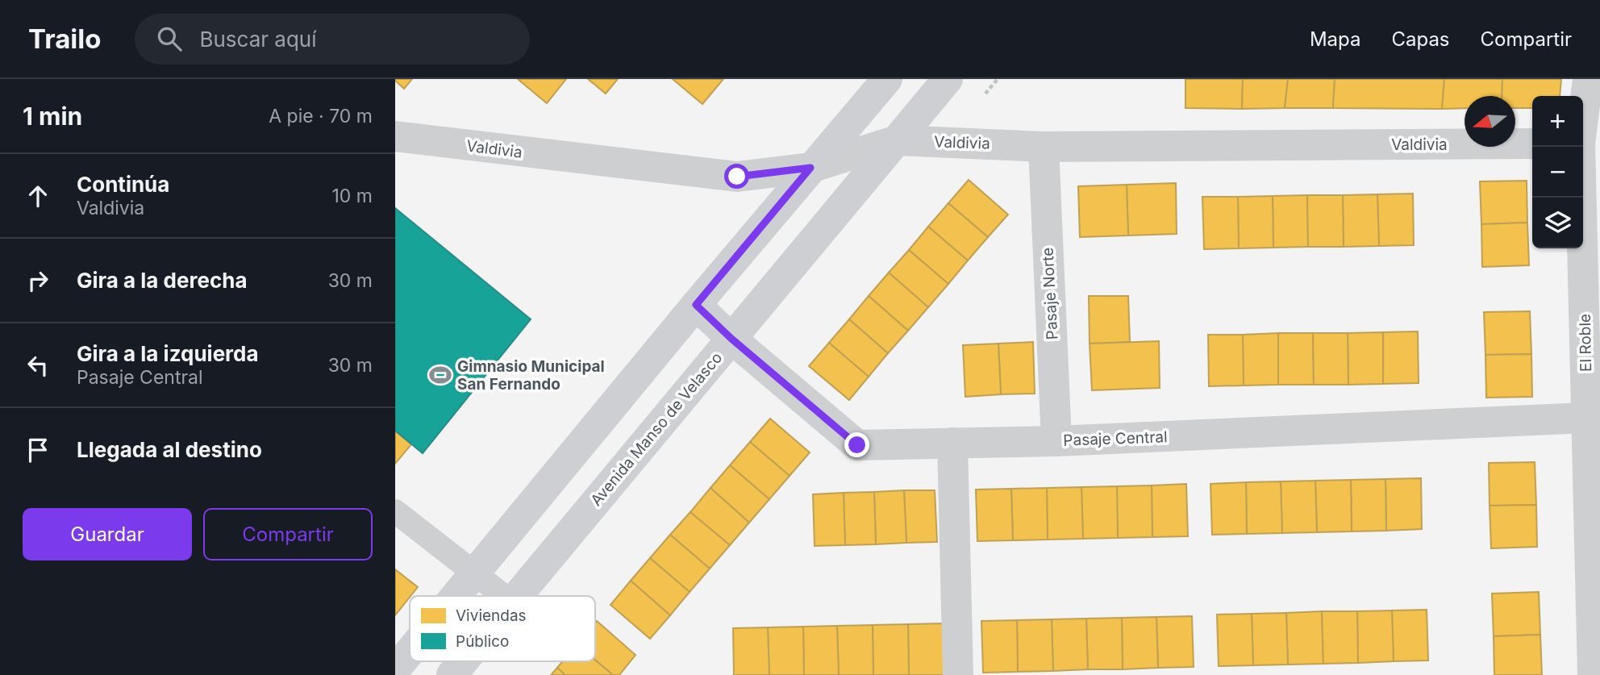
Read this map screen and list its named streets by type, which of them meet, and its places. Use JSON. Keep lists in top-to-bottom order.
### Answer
{
  "streets": {
    "main road": ["Avenida Manso de Velasco"],
    "street": [
      "Valdivia",
      "Pasaje Norte",
      "El Roble",
      "Pasaje Central"
    ]
  },
  "crossings": [
    ["Valdivia", "Pasaje Norte"],
    ["Valdivia", "Avenida Manso de Velasco"],
    ["Pasaje Norte", "Pasaje Central"],
    ["El Roble", "Pasaje Central"],
    ["Avenida Manso de Velasco", "Pasaje Central"]
  ],
  "places": {
    "sports": ["Gimnasio Municipal San Fernando"]
  },
  "legend": ["Viviendas", "Público"],
  "north": "left",
  "page": {
    "header": "Trailo",
    "search": "Buscar aquí",
    "nav": ["Mapa", "Capas", "Compartir"],
    "heading": ["1 min", "A pie · 70 m"],
    "map_buttons": ["+", "−"],
    "list": [
      ["Continúa", "Valdivia", "10 m"],
      ["Gira a la derecha", "30 m"],
      ["Gira a la izquierda", "Pasaje Central", "30 m"],
      "Llegada al destino"
    ],
    "buttons": ["Guardar", "Compartir"]
  }
}
